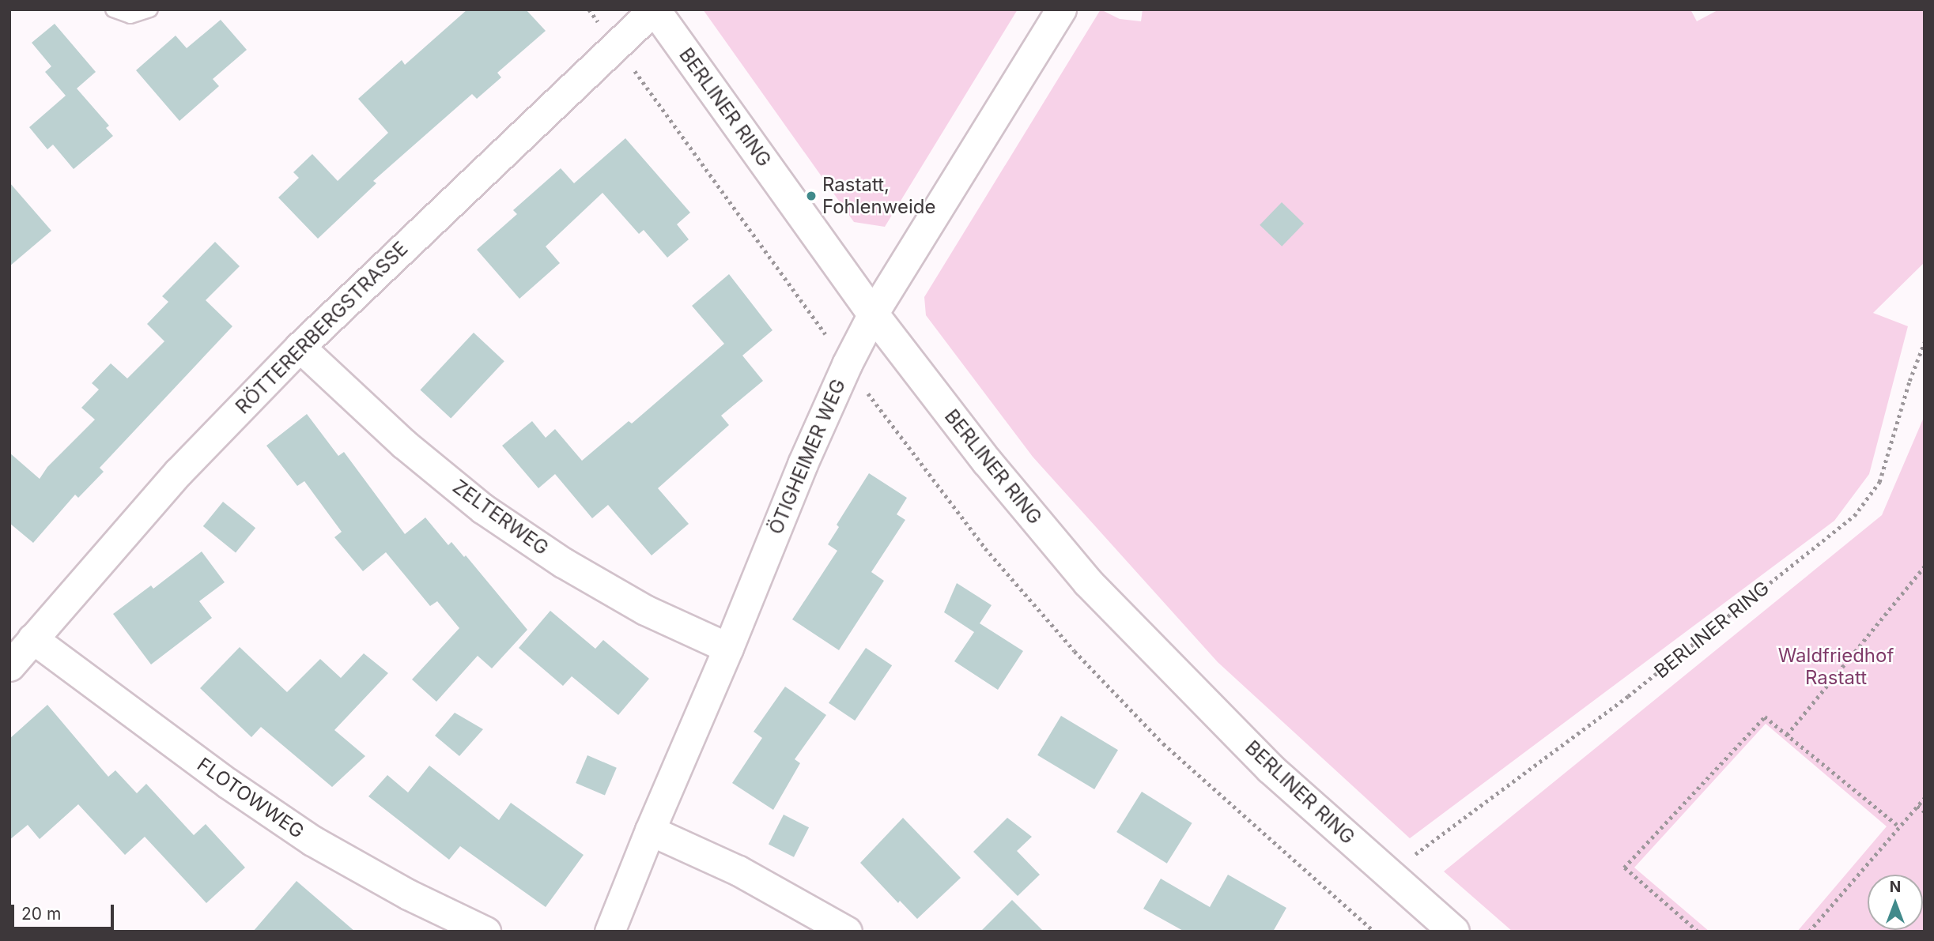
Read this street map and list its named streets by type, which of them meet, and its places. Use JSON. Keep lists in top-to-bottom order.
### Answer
{
  "streets": {
    "street": [
      "BERLINER RING",
      "RÖTTERERBERGSTRASSE",
      "ÖTIGHEIMER WEG",
      "ZELTERWEG",
      "FLOTOWWEG"
    ]
  },
  "crossings": [
    ["BERLINER RING", "RÖTTERERBERGSTRASSE"],
    ["BERLINER RING", "ÖTIGHEIMER WEG"],
    ["RÖTTERERBERGSTRASSE", "ZELTERWEG"],
    ["RÖTTERERBERGSTRASSE", "FLOTOWWEG"],
    ["ÖTIGHEIMER WEG", "ZELTERWEG"]
  ],
  "parks": ["Waldfriedhof Rastatt"],
  "places": ["Rastatt, Fohlenweide"],
  "scale_bar": "20 m",
  "north": "top"
}
